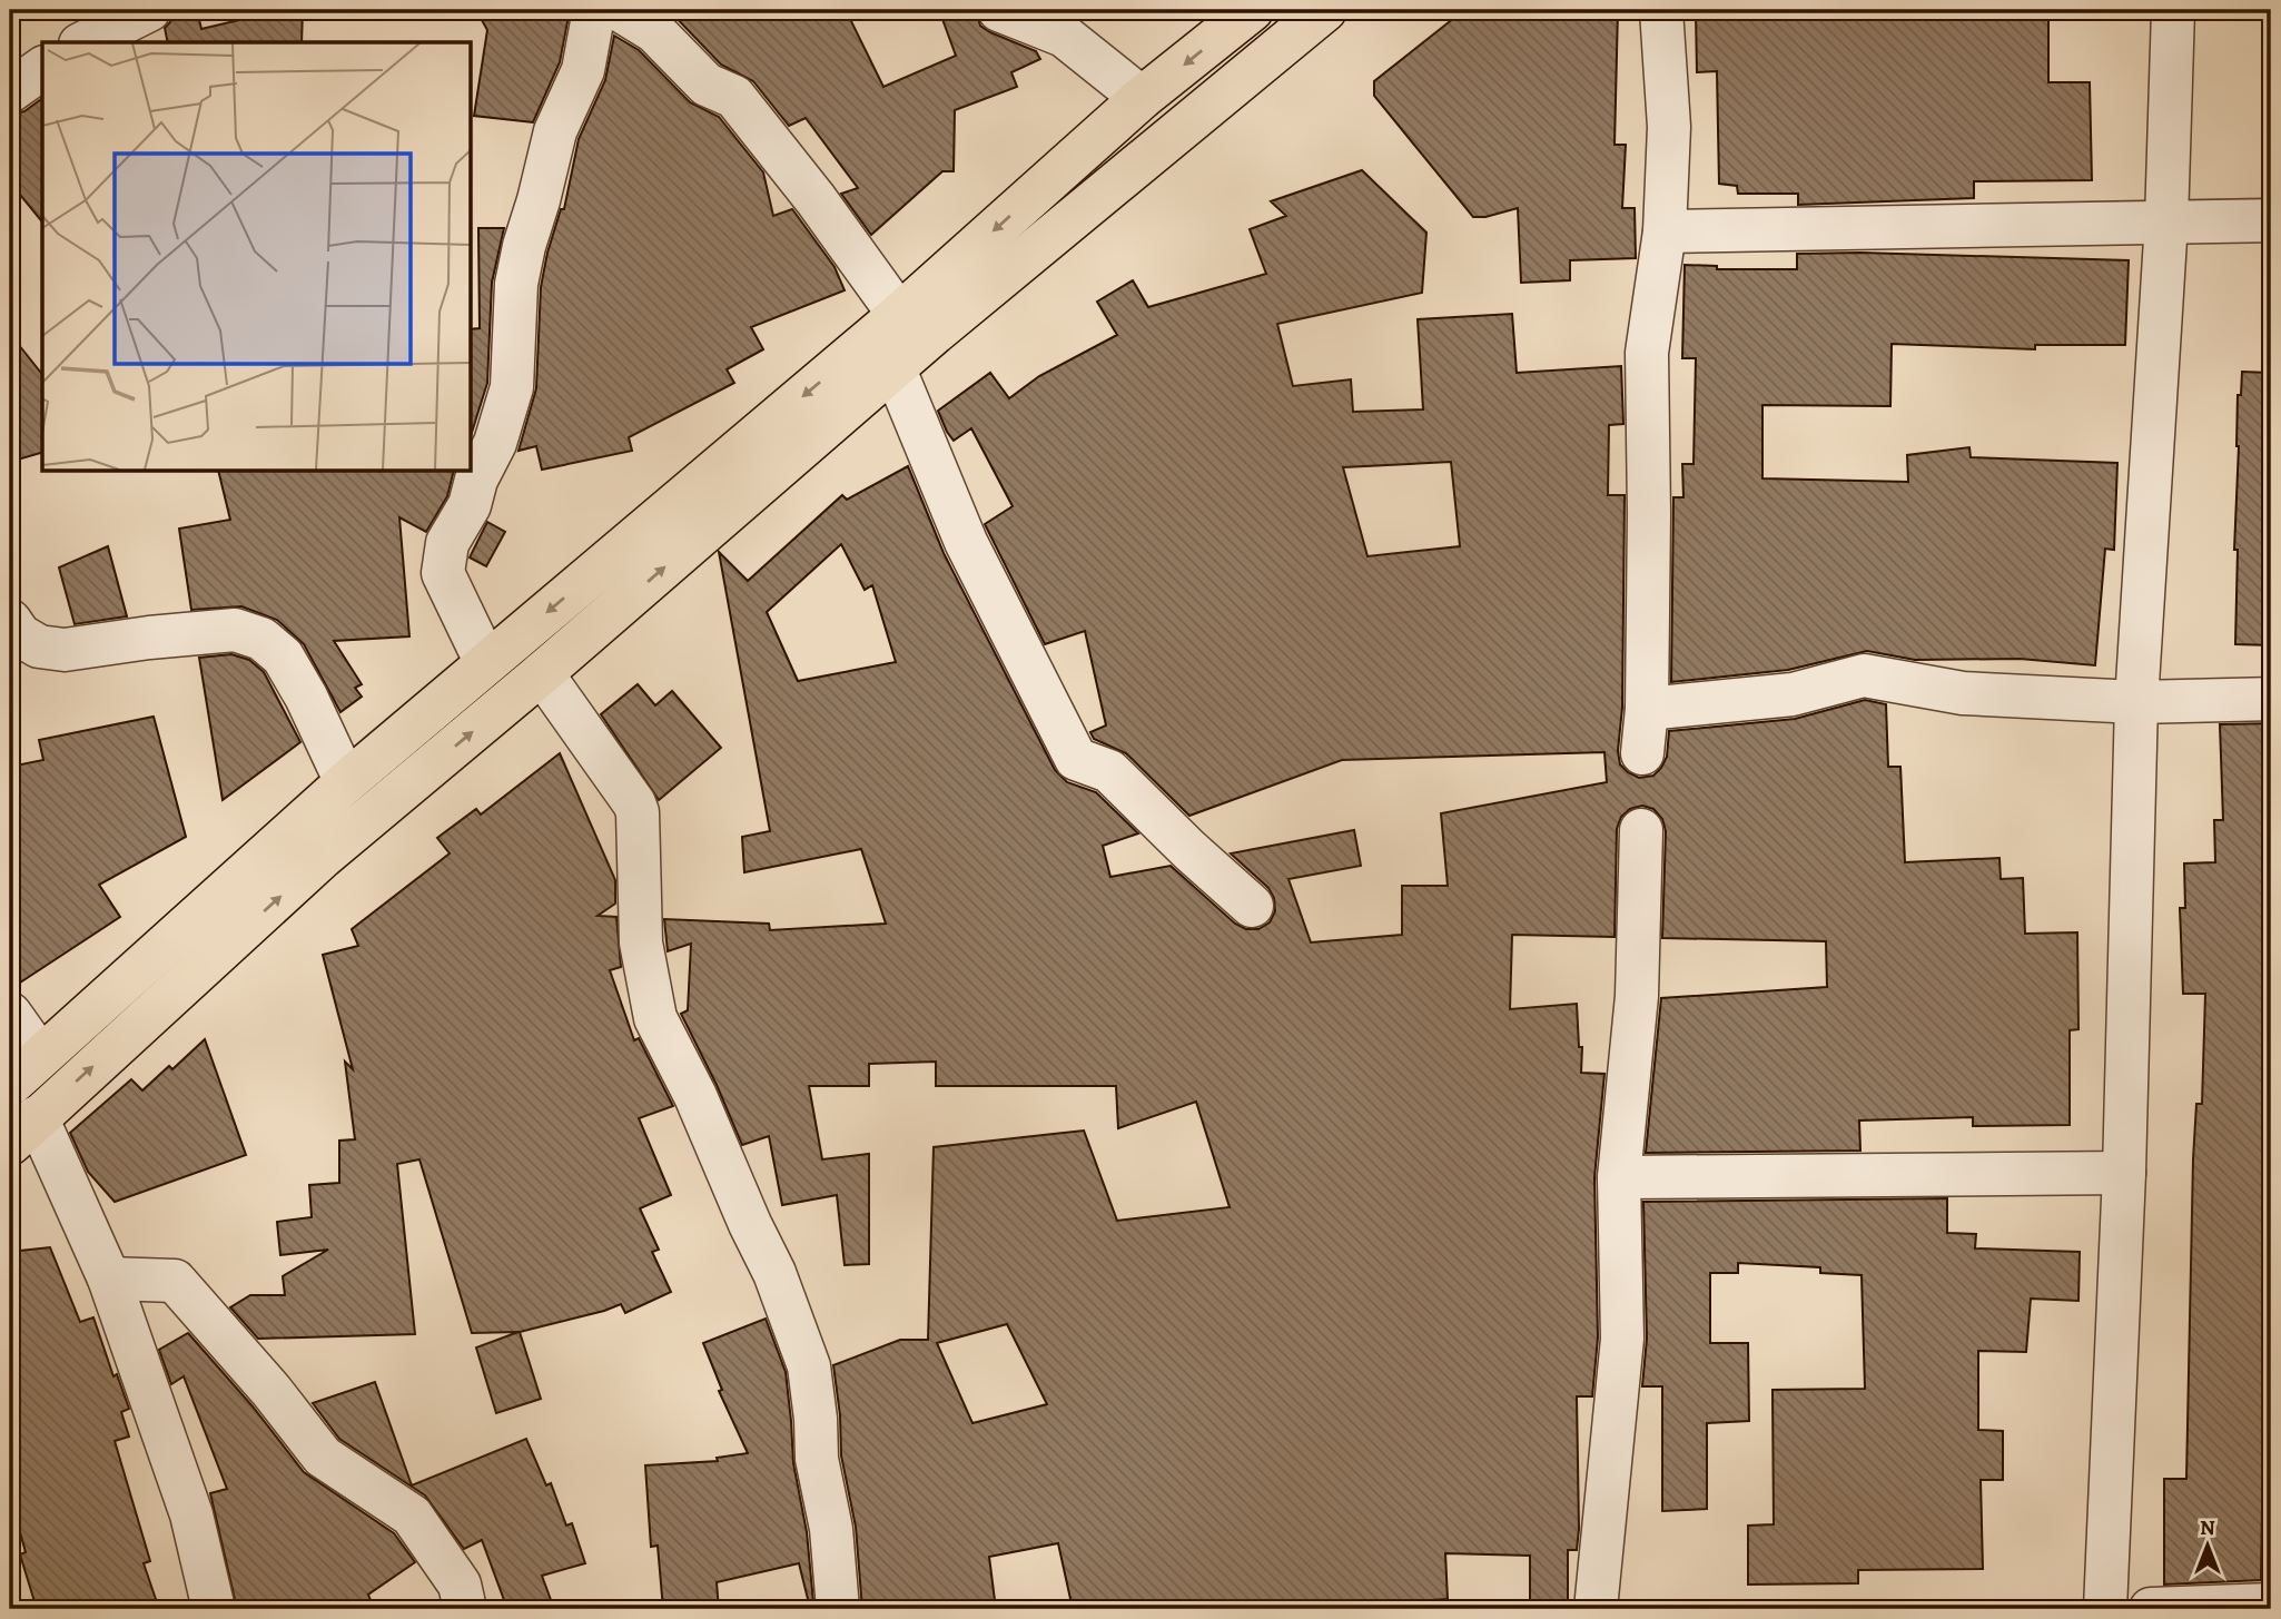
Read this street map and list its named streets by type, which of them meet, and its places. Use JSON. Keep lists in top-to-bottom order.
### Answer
{
  "north": "top"
}
